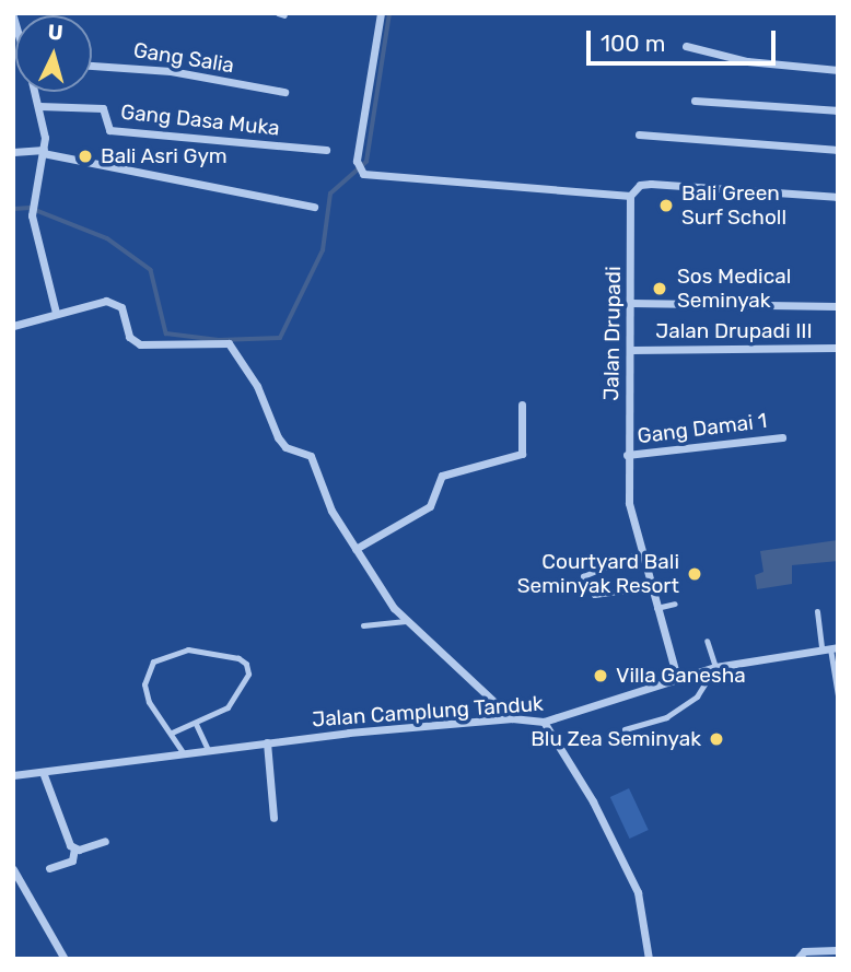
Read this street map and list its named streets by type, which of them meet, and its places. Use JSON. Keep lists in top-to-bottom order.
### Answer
{
  "streets": {
    "street": [
      "Gang Salia",
      "Gang Dasa Muka",
      "Jalan Drupadi III",
      "Jalan Drupadi",
      "Gang Damai 1",
      "Jalan Camplung Tanduk"
    ]
  },
  "crossings": [
    ["Jalan Drupadi III", "Jalan Drupadi"],
    ["Jalan Drupadi", "Gang Damai 1"],
    ["Jalan Drupadi", "Jalan Camplung Tanduk"]
  ],
  "places": [
    "Bali Asri Gym",
    "Bali Green Surf Scholl",
    "Sos Medical Seminyak",
    "Courtyard Bali Seminyak Resort",
    "Villa Ganesha",
    "Blu Zea Seminyak"
  ],
  "scale_bar": "100 m",
  "north": "top"
}
